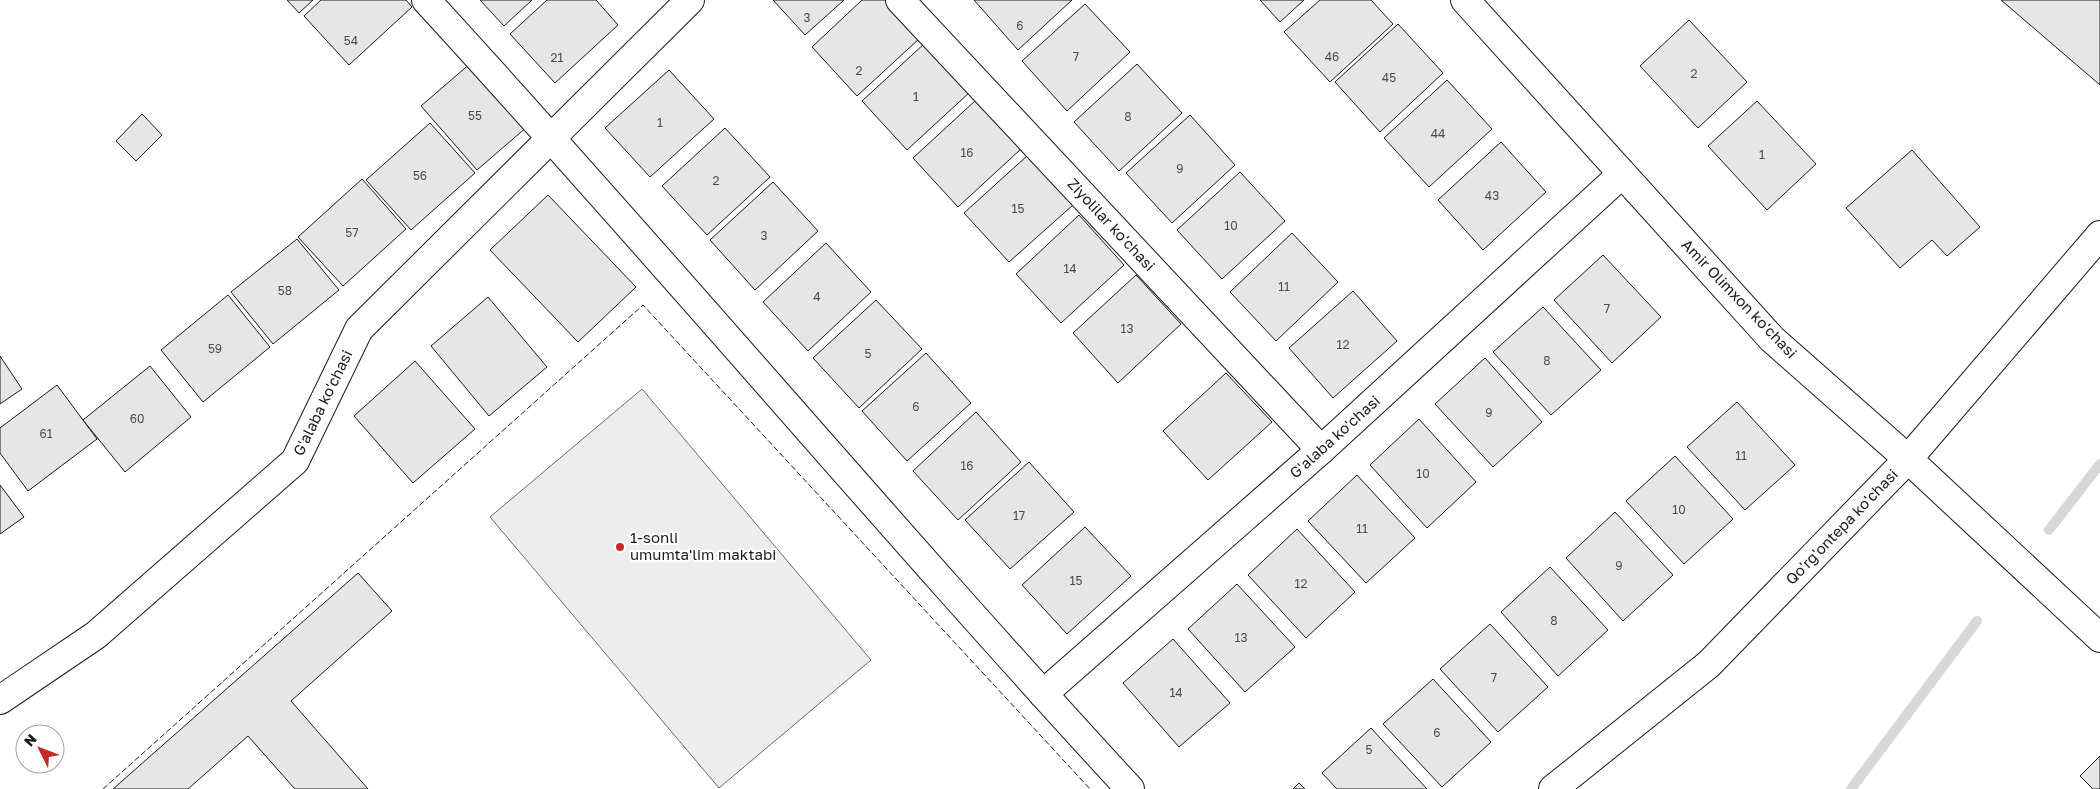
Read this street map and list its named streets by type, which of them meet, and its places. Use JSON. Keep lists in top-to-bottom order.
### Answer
{
  "streets": {
    "street": [
      "Ziyolilar ko'chasi",
      "Amir Olimxon ko'chasi",
      "G'alaba ko'chasi",
      "Qo'rg'ontepa ko'chasi"
    ]
  },
  "crossings": [
    ["Ziyolilar ko'chasi", "G'alaba ko'chasi"],
    ["Amir Olimxon ko'chasi", "G'alaba ko'chasi"],
    ["Amir Olimxon ko'chasi", "Qo'rg'ontepa ko'chasi"]
  ],
  "places": ["1-sonli umumta'lim maktabi"],
  "house_numbers": [
    "3",
    "6",
    "54",
    "7",
    "46",
    "21",
    "2",
    "2",
    "45",
    "1",
    "55",
    "8",
    "1",
    "44",
    "16",
    "1",
    "9",
    "56",
    "2",
    "43",
    "15",
    "10",
    "57",
    "3",
    "14",
    "11",
    "58",
    "4",
    "7",
    "13",
    "12",
    "59",
    "5",
    "8",
    "6",
    "9",
    "60",
    "61",
    "11",
    "16",
    "10",
    "10",
    "17",
    "11",
    "9",
    "15",
    "12",
    "8",
    "13",
    "7",
    "14",
    "6",
    "5"
  ],
  "north": "top left"
}
